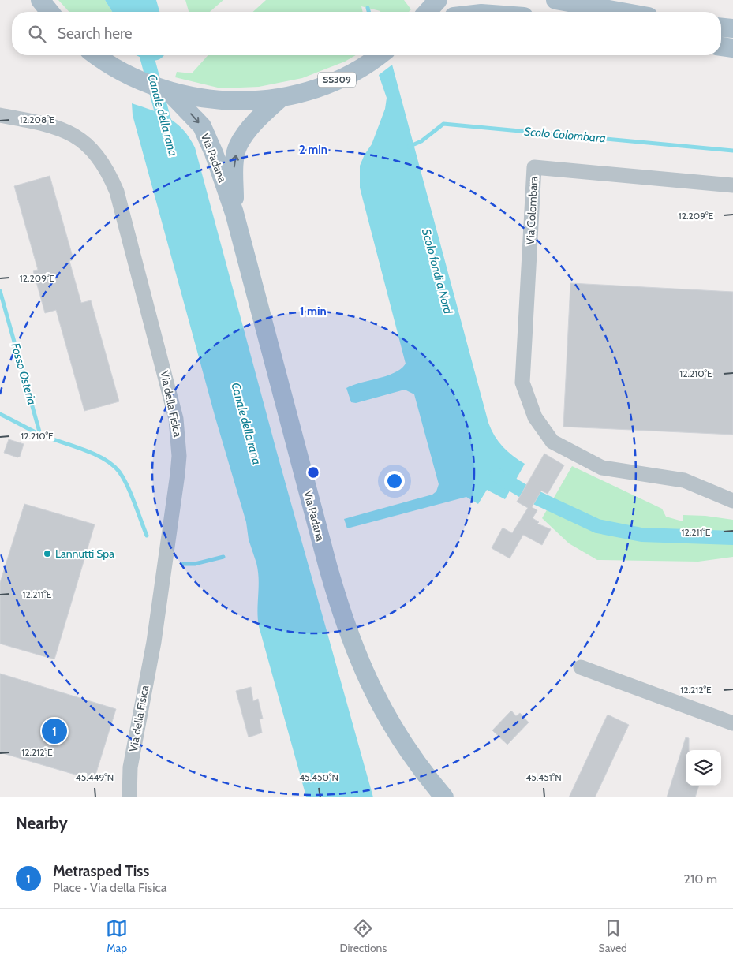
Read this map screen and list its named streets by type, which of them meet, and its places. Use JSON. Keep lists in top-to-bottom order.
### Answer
{
  "streets": {
    "main road": ["SS309", "Via Padana"],
    "street": ["Via Colombara", "Via della Fisica"]
  },
  "crossings": [
    ["SS309", "Via Padana"]
  ],
  "water": [
    "Canale della rana",
    "Scolo Colombara",
    "Scolo fondi a Nord",
    "Fosso Osteria"
  ],
  "places": ["Lannutti Spa"],
  "page": {
    "search": "Search here",
    "pins": "1",
    "heading": "Nearby",
    "list": [
      {
        "mark": "1",
        "name": "Metrasped Tiss",
        "note": "Place · Via della Fisica",
        "value": "210 m"
      }
    ],
    "nav": ["Map", "Directions", "Saved"]
  },
  "coordinates": [
    "12.208°E",
    "12.209°E",
    "12.210°E",
    "12.211°E",
    "12.212°E",
    "45.449°N",
    "45.450°N",
    "45.451°N"
  ],
  "rings": ["2 min", "1 min"]
}
